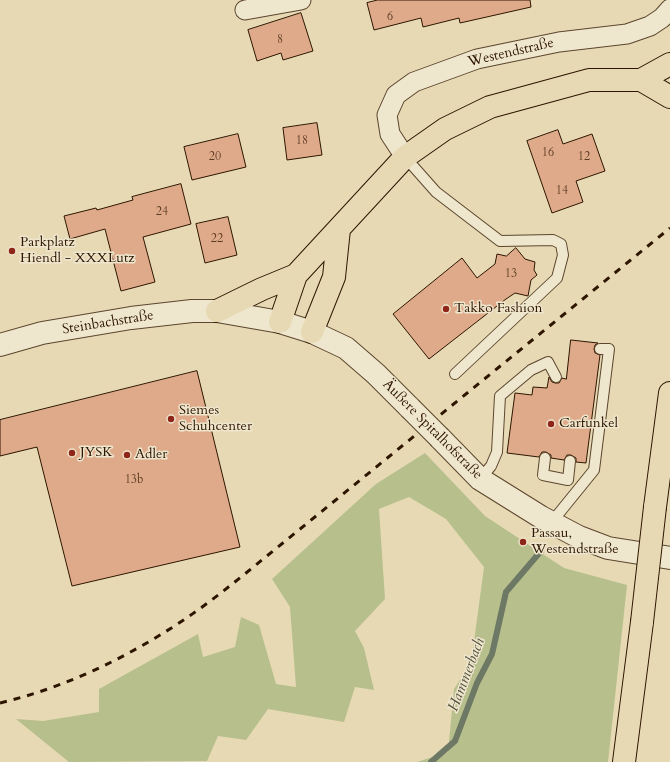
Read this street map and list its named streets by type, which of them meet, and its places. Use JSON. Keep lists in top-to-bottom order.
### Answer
{
  "streets": {
    "street": ["Westendstraße", "Steinbachstraße", "Äußere Spitalhofstraße"]
  },
  "crossings": [
    ["Steinbachstraße", "Äußere Spitalhofstraße"]
  ],
  "water": ["Hammerbach"],
  "places": [
    "Parkplatz Hiendl - XXXLutz",
    "Takko Fashion",
    "Siemes Schuhcenter",
    "Carfunkel",
    "JYSK",
    "Adler",
    "Passau, Westendstraße"
  ],
  "house_numbers": [
    "6",
    "8",
    "18",
    "16",
    "20",
    "12",
    "14",
    "24",
    "22",
    "13",
    "13b"
  ]
}
